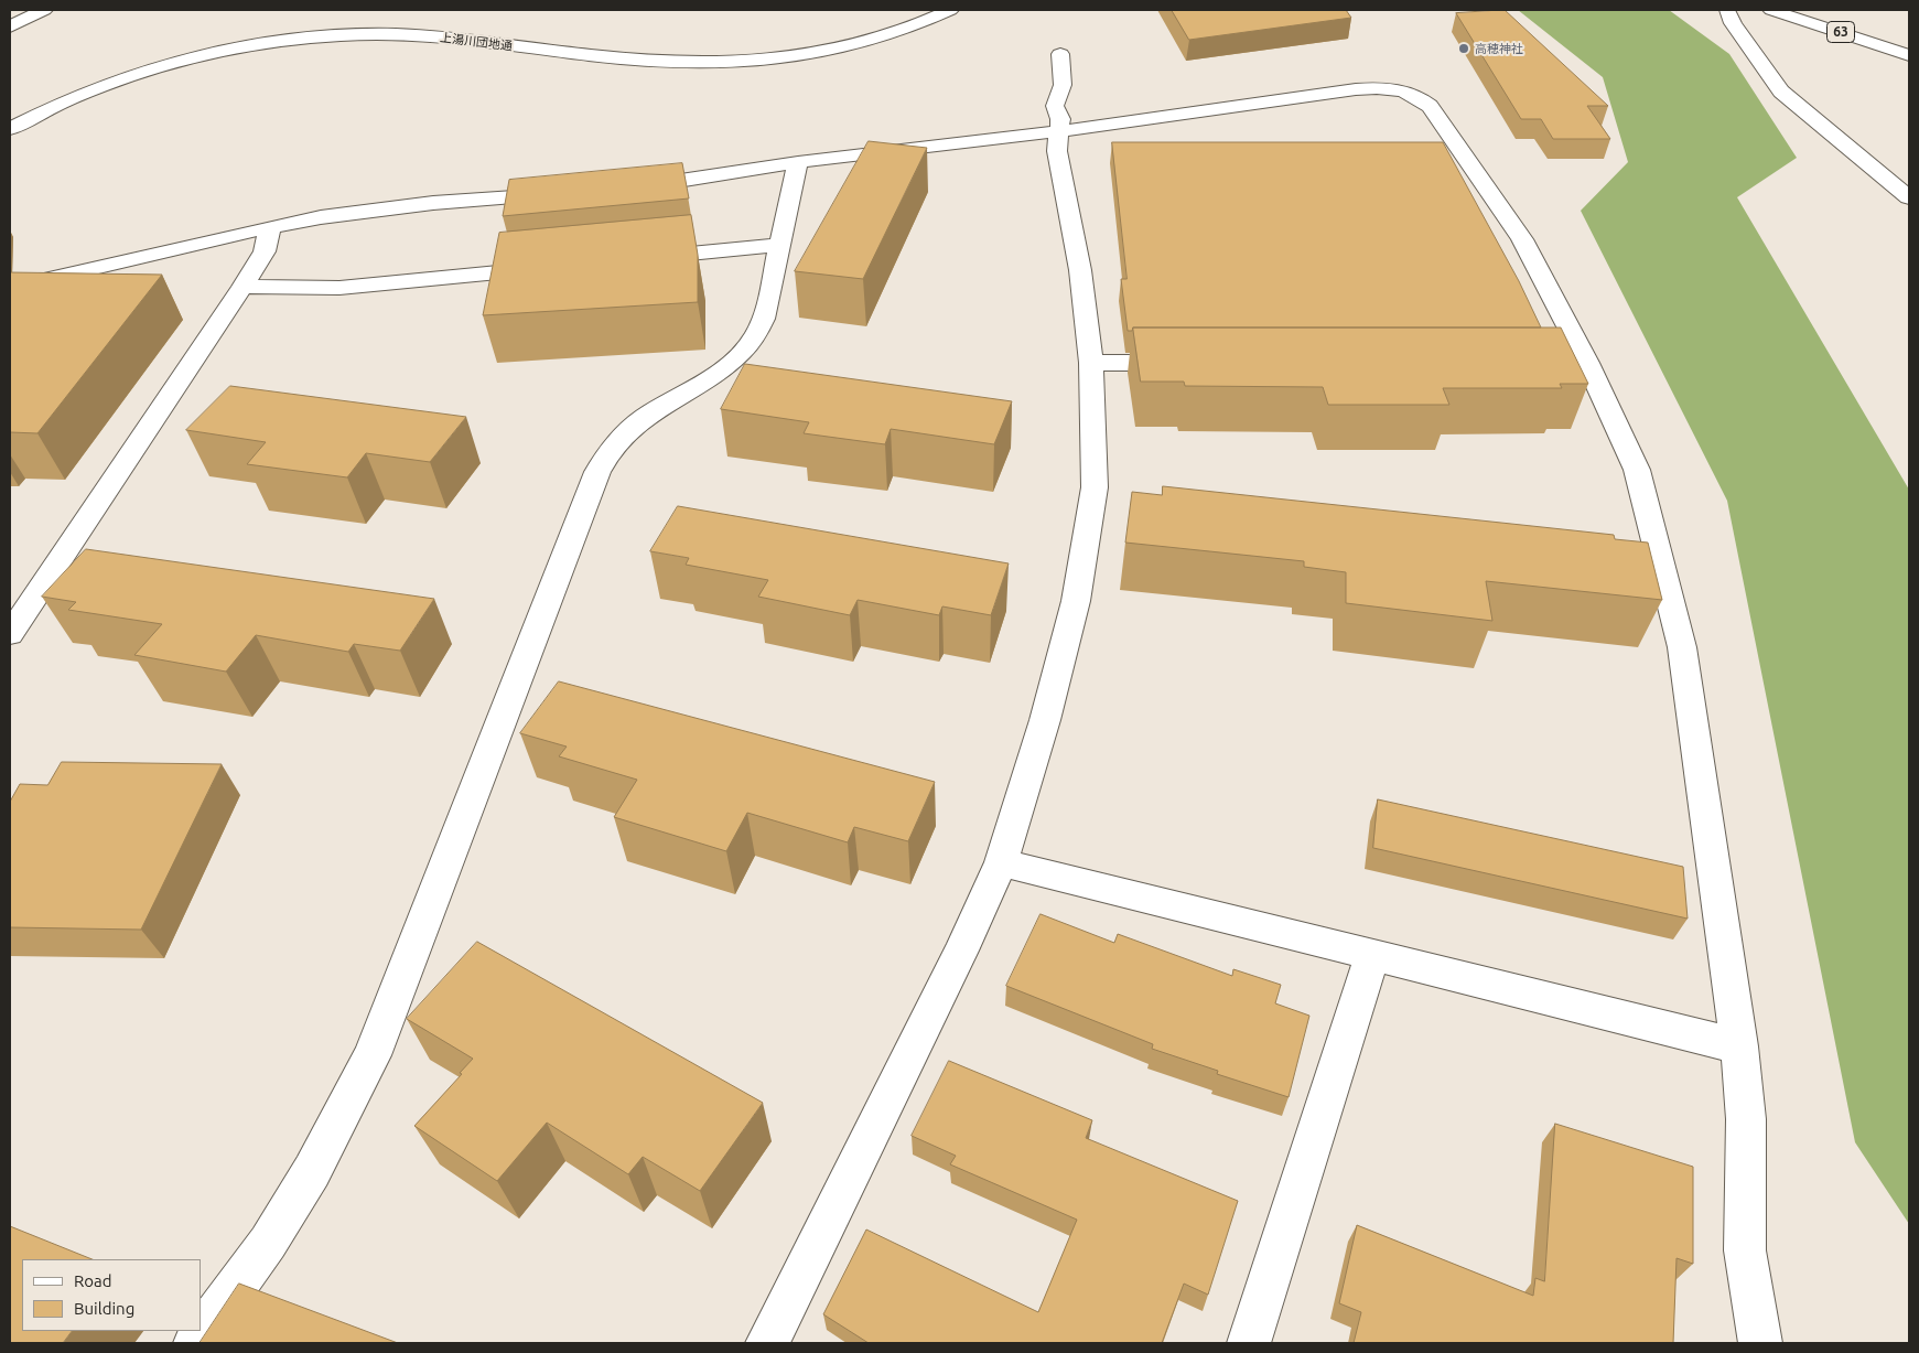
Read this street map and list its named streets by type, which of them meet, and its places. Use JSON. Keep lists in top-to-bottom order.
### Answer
{
  "streets": {
    "street": ["63", "上湯川団地通"]
  },
  "places": ["高穂神社"],
  "legend": ["Road", "Building"]
}
